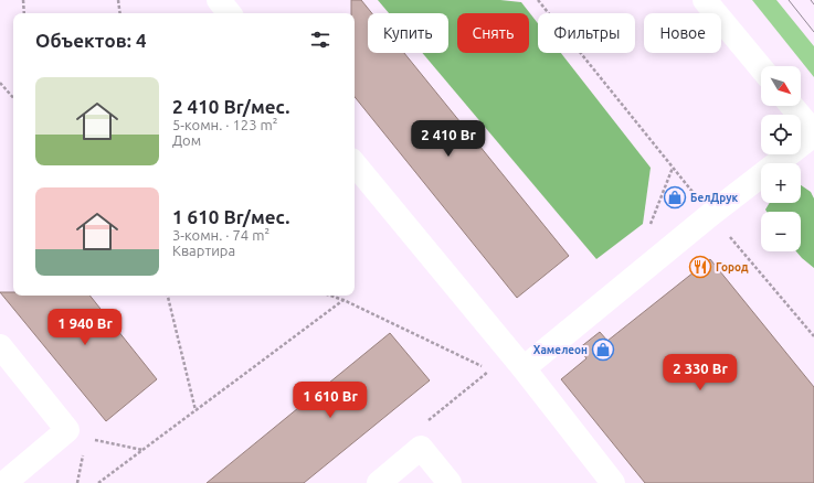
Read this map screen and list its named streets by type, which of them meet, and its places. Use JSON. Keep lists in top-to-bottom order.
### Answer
{
  "places": {
    "shop": ["БелДрук", "Хамелеон"],
    "restaurant": ["Город"]
  },
  "north": "bottom right",
  "page": {
    "chip": [
      "Купить",
      "Снять",
      "Фильтры",
      "Новое"
    ],
    "heading": "Объектов: 4",
    "map_buttons": ["+", "−"],
    "list": [
      {
        "name": "2 410 Br/мес.",
        "note": "5-комн. · 123 m² · Дом"
      },
      {
        "name": "1 610 Br/мес.",
        "note": "3-комн. · 74 m² · Квартира"
      }
    ],
    "price": [
      "2 410 Br",
      "1 940 Br",
      "2 330 Br",
      "1 610 Br"
    ]
  }
}
